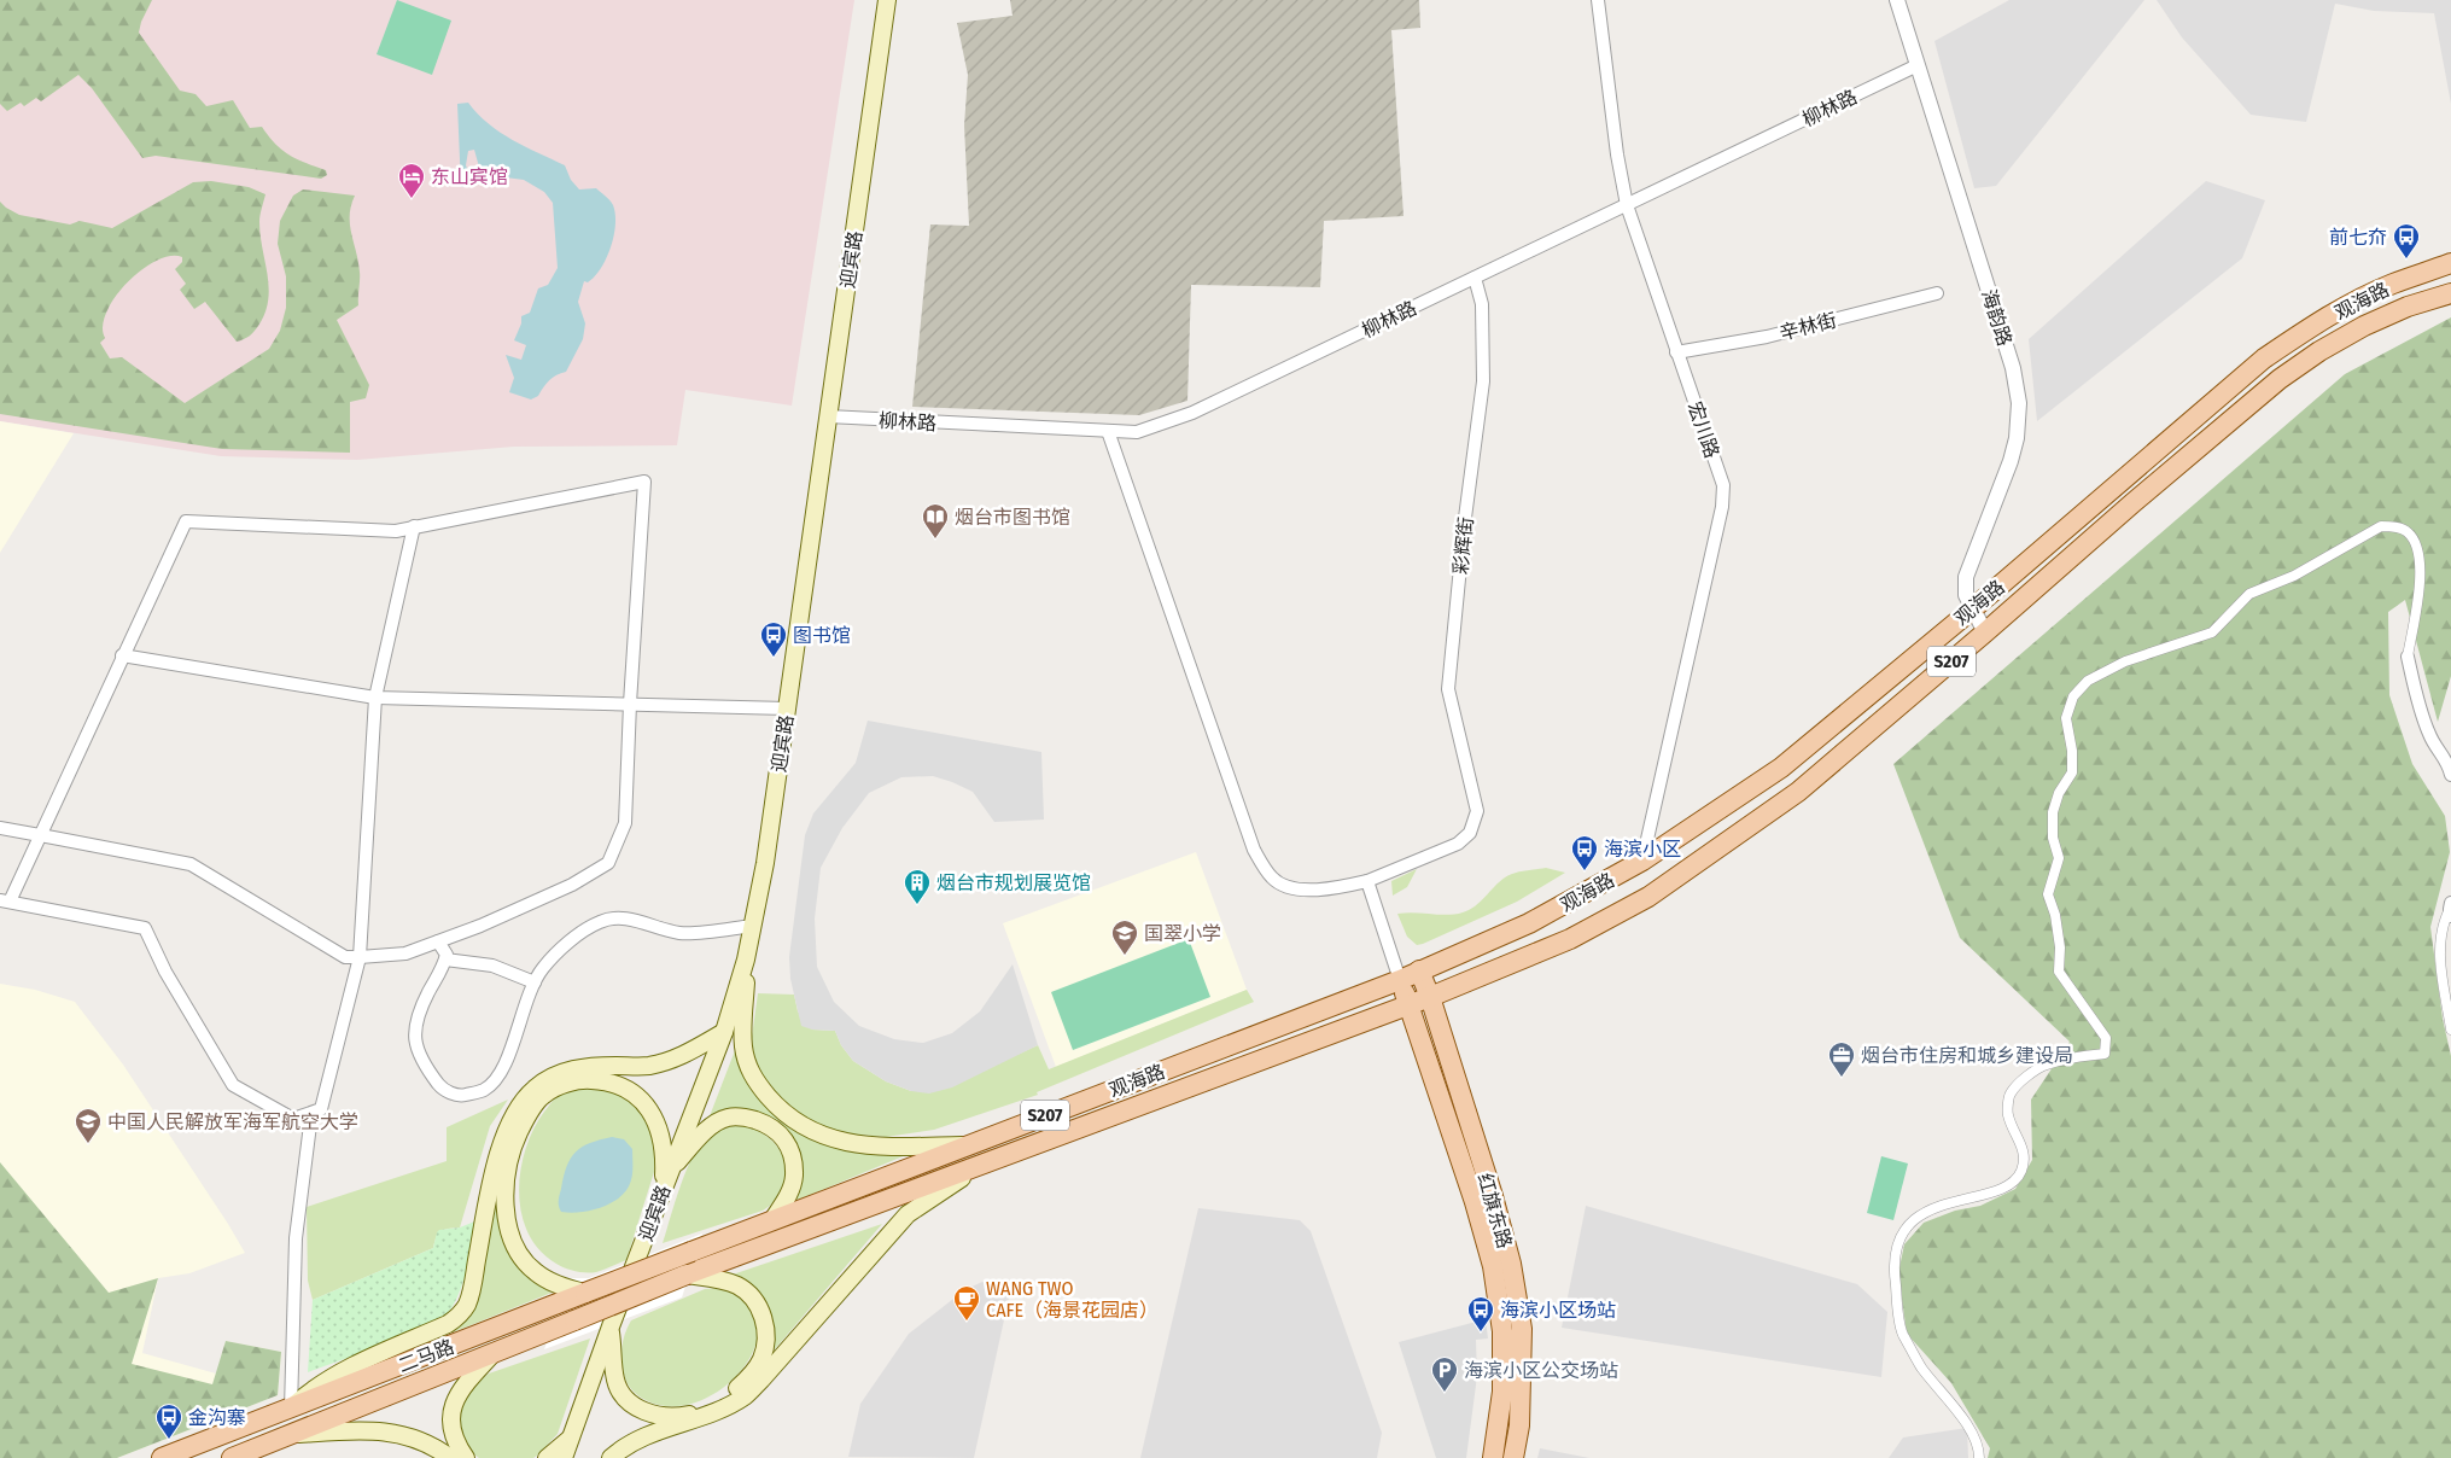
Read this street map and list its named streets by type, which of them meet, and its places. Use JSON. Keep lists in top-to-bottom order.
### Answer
{
  "streets": {
    "main road": [
      "迎宾路",
      "观海路",
      "S207",
      "红旗东路",
      "二马路"
    ],
    "street": [
      "柳林路",
      "海韵路",
      "辛林街",
      "宏川路",
      "彩辉街"
    ]
  },
  "crossings": [
    ["柳林路", "迎宾路"],
    ["柳林路", "海韵路"],
    ["柳林路", "宏川路"],
    ["柳林路", "彩辉街"],
    ["观海路", "海韵路"],
    ["观海路", "宏川路"],
    ["观海路", "S207"],
    ["观海路", "红旗东路"],
    ["观海路", "二马路"],
    ["辛林街", "宏川路"],
    ["S207", "红旗东路"],
    ["S207", "二马路"]
  ],
  "places": {
    "hotel": ["东山宾馆"],
    "bus stop": [
      "前七夼",
      "图书馆",
      "海滨小区",
      "海滨小区场站",
      "金沟寨"
    ],
    "library": ["烟台市图书馆"],
    "building": ["烟台市规划展览馆"],
    "school or university": ["国翠小学", "中国人民解放军海军航空大学"],
    "office": ["烟台市住房和城乡建设局"],
    "cafe": ["WANG TWO CAFE（海景花园店）"],
    "parking": ["海滨小区公交场站"]
  }
}
